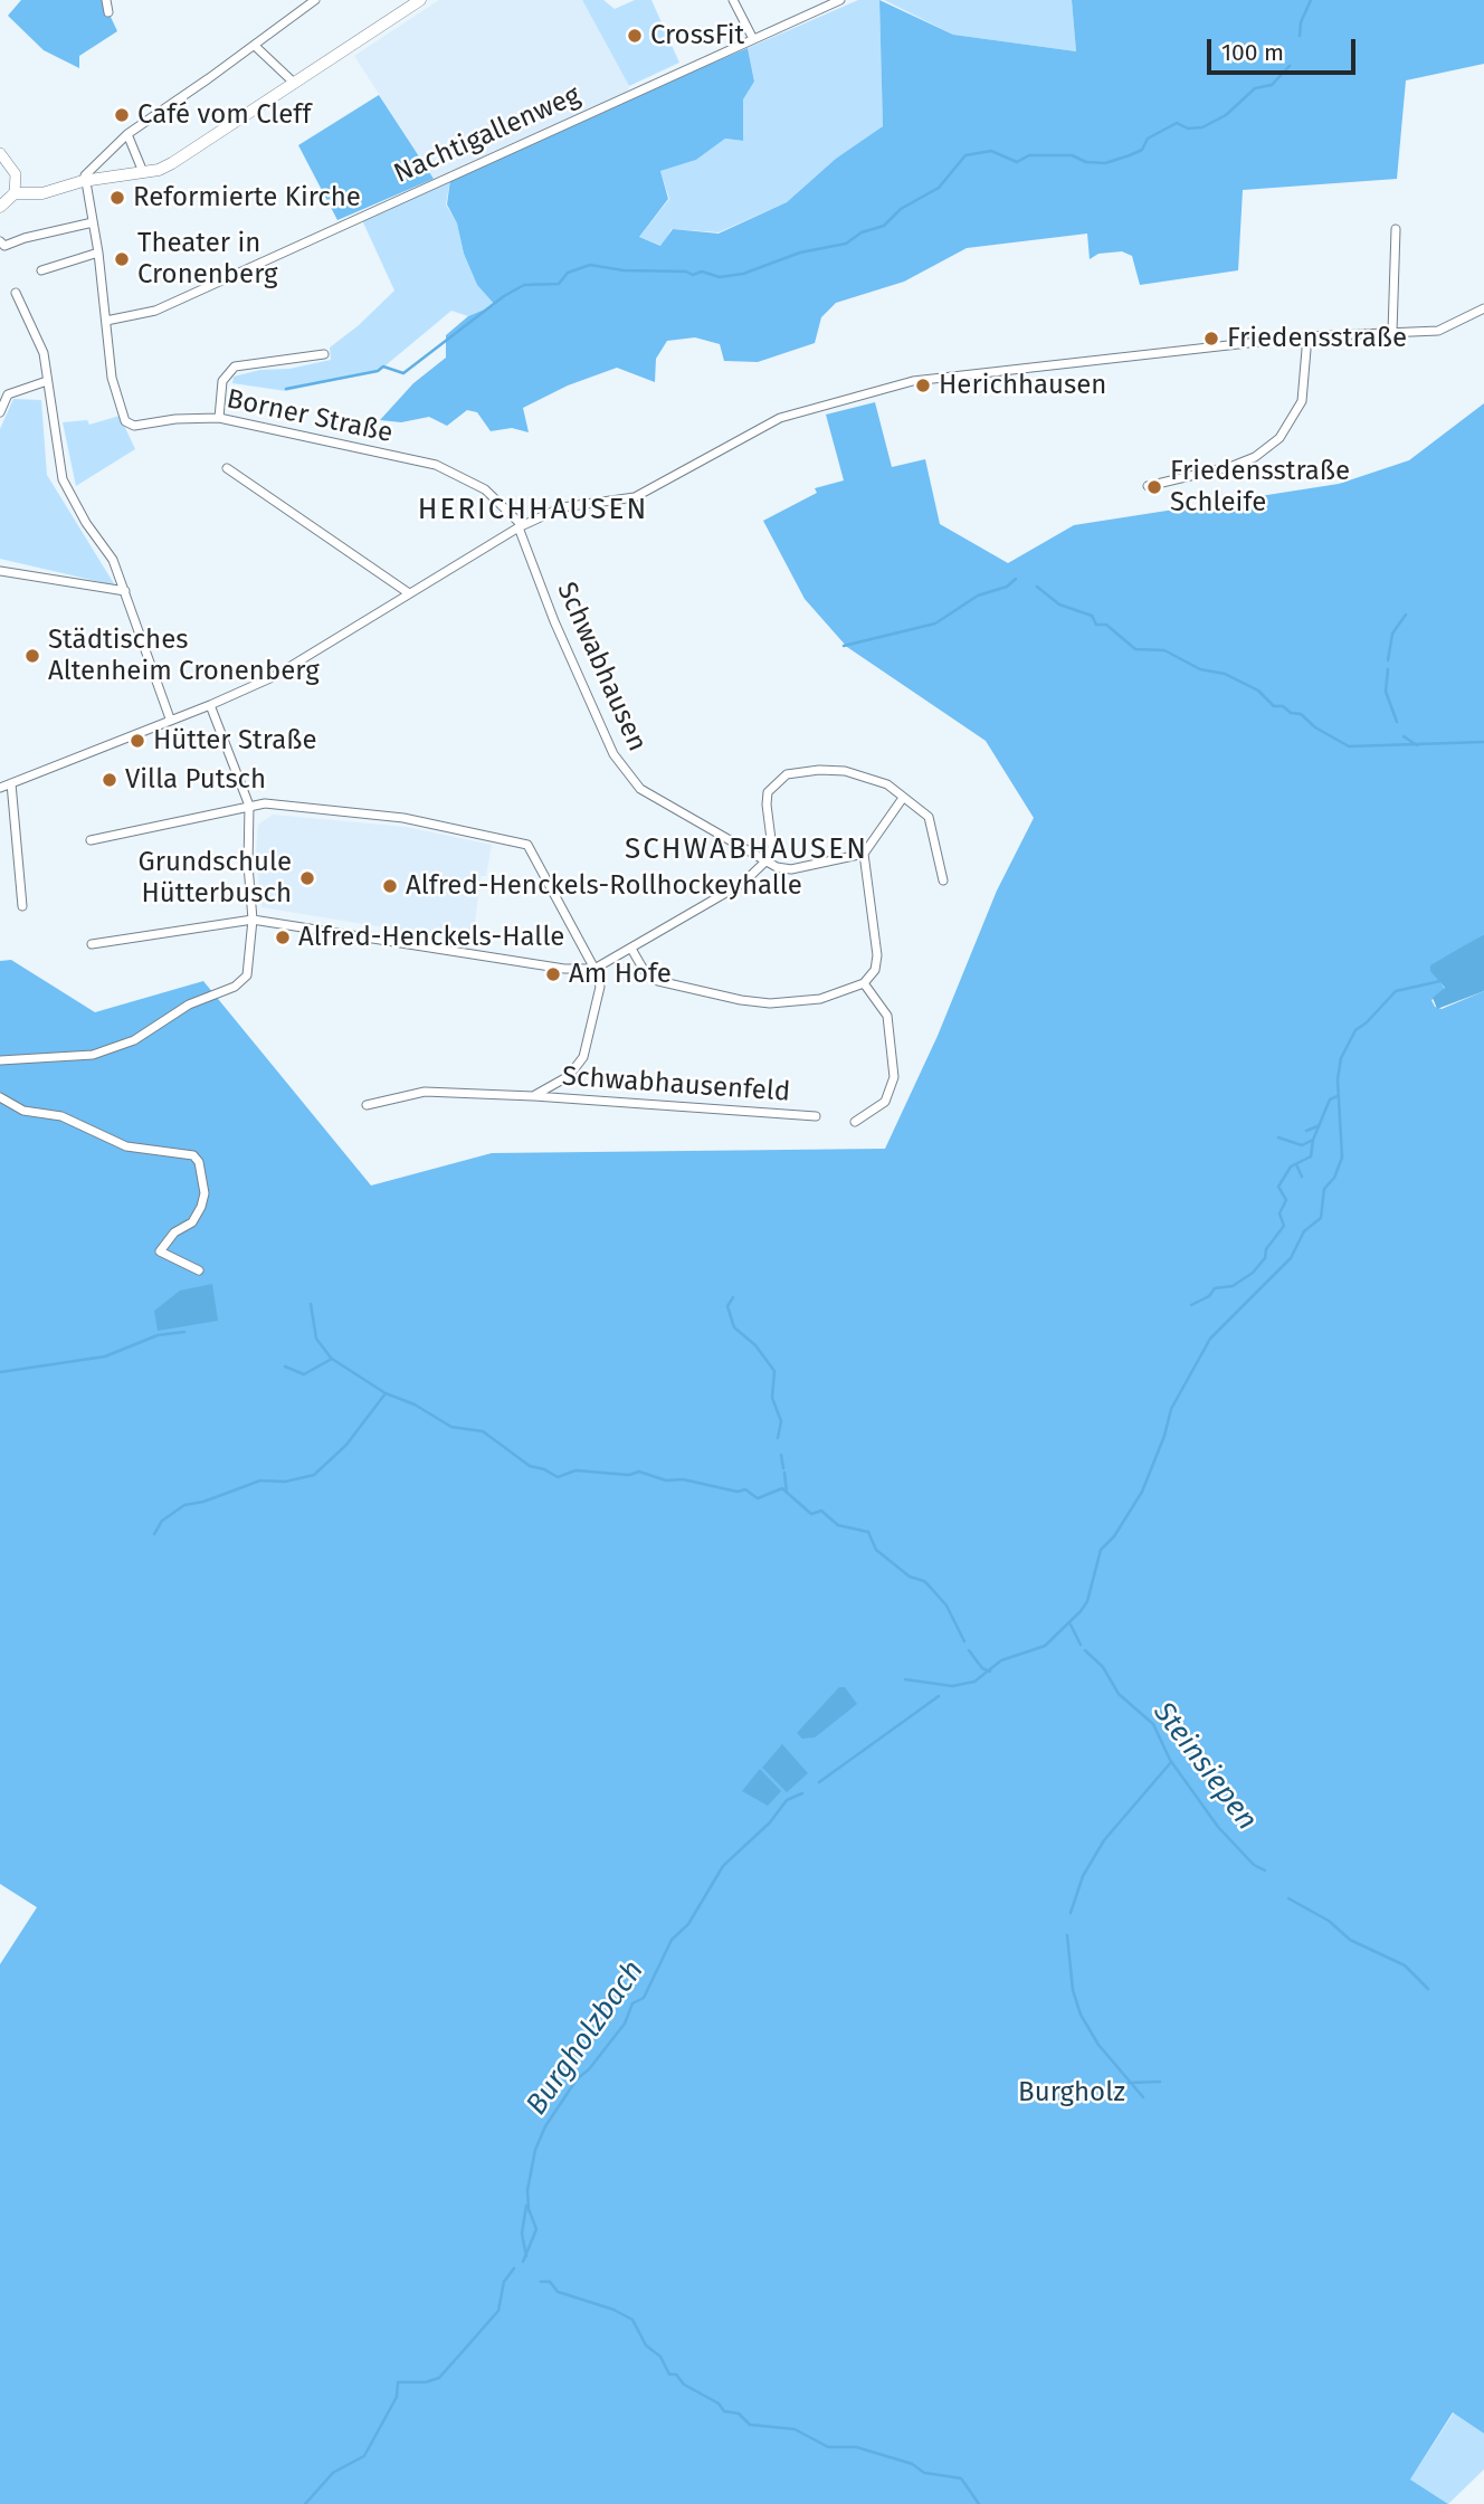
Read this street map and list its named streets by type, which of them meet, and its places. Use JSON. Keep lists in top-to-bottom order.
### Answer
{
  "streets": {
    "street": [
      "Nachtigallenweg",
      "Borner Straße",
      "Schwabhausen",
      "Schwabhausenfeld"
    ]
  },
  "crossings": [
    ["Nachtigallenweg", "Borner Straße"],
    ["Borner Straße", "Schwabhausen"]
  ],
  "districts": ["HERICHHAUSEN", "SCHWABHAUSEN"],
  "water": ["Steinsiepen", "Burgholzbach"],
  "parks": ["Burgholz"],
  "places": [
    "CrossFit",
    "Café vom Cleff",
    "Reformierte Kirche",
    "Theater in Cronenberg",
    "Friedensstraße",
    "Herichhausen",
    "Friedensstraße Schleife",
    "Städtisches Altenheim Cronenberg",
    "Hütter Straße",
    "Villa Putsch",
    "Grundschule Hütterbusch",
    "Alfred-Henckels-Rollhockeyhalle",
    "Alfred-Henckels-Halle",
    "Am Hofe"
  ],
  "scale_bar": "100 m"
}
